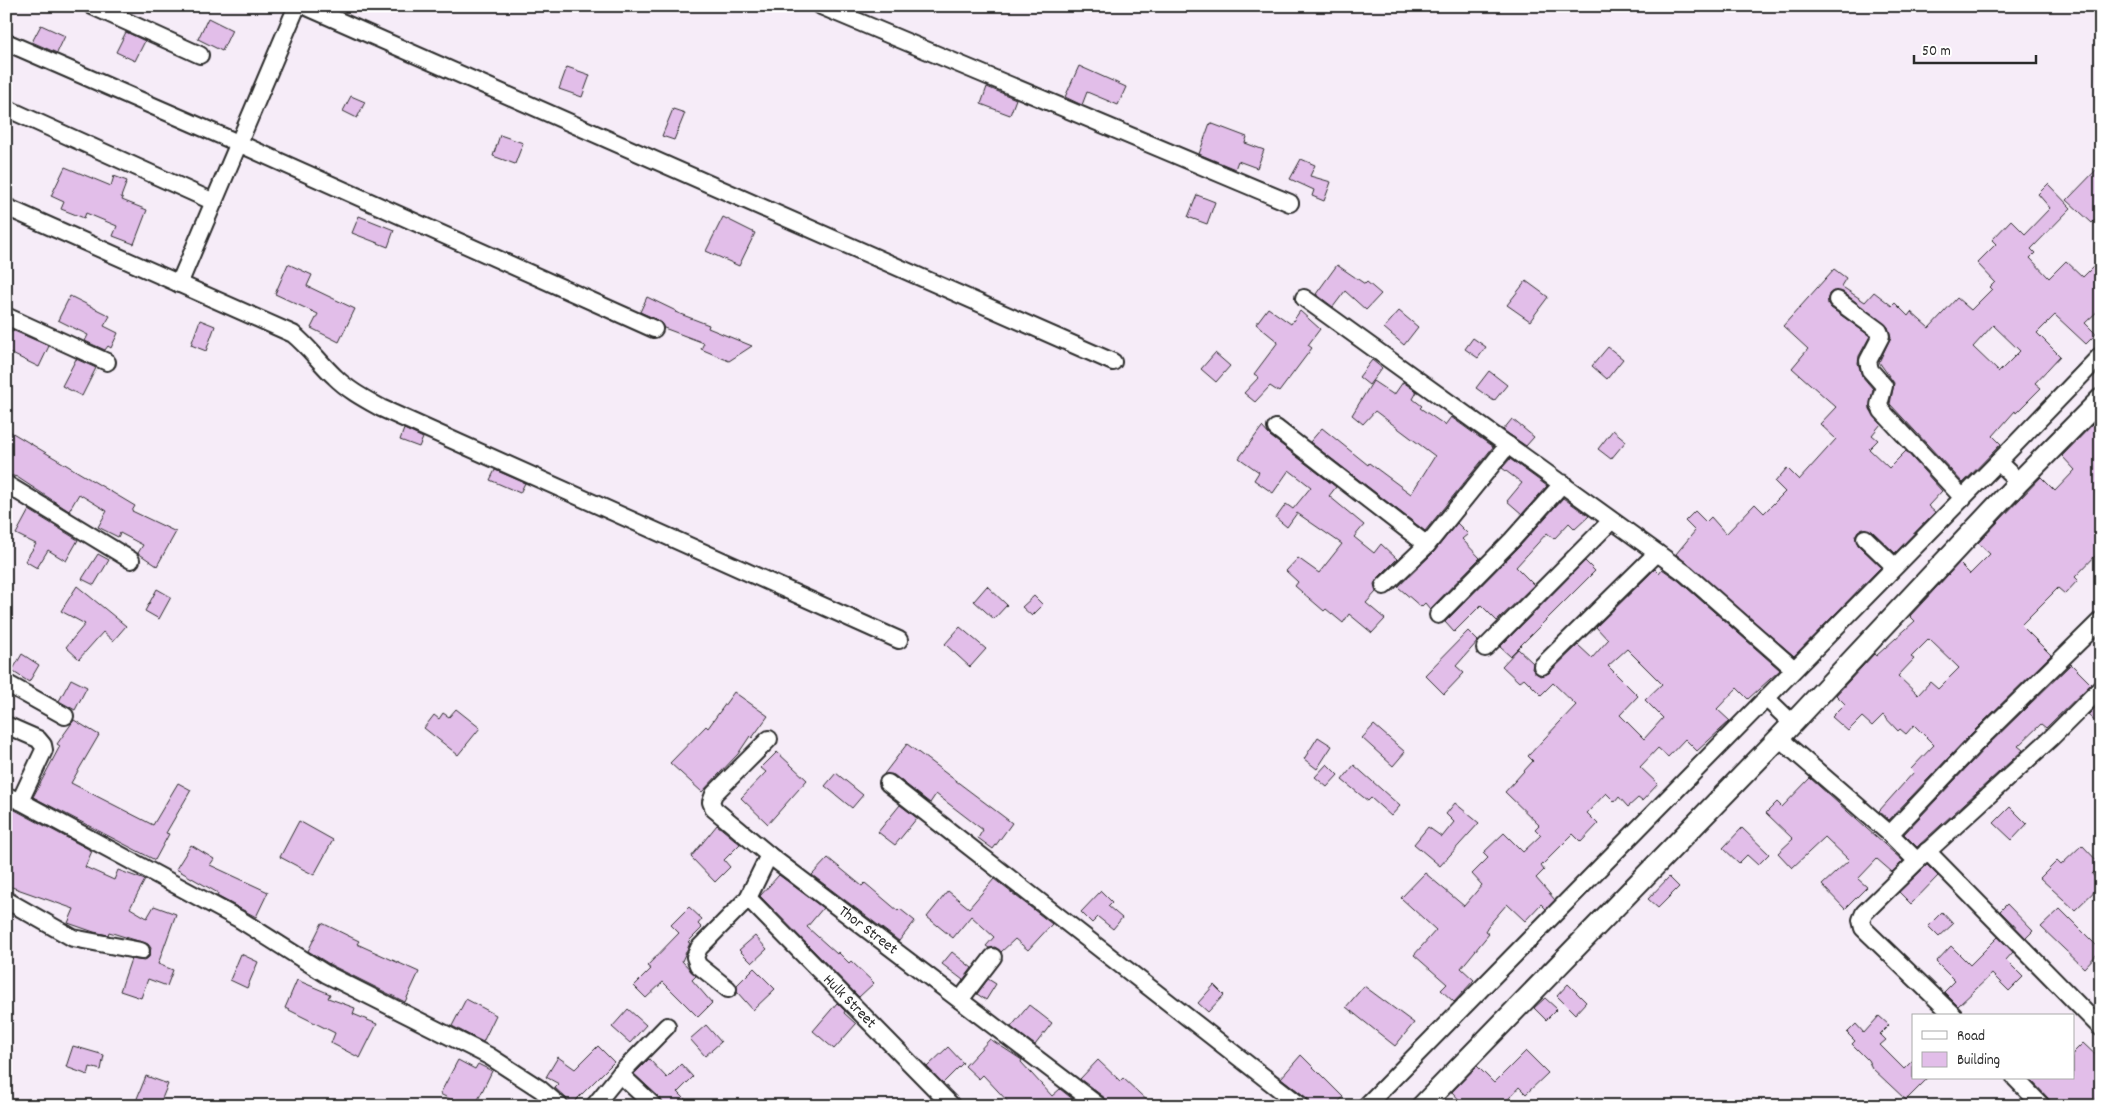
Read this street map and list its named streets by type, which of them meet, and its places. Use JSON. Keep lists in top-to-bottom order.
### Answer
{
  "streets": {
    "street": ["Thor Street", "Hulk Street"]
  },
  "legend": ["Road", "Building"],
  "scale_bar": "50 m"
}
